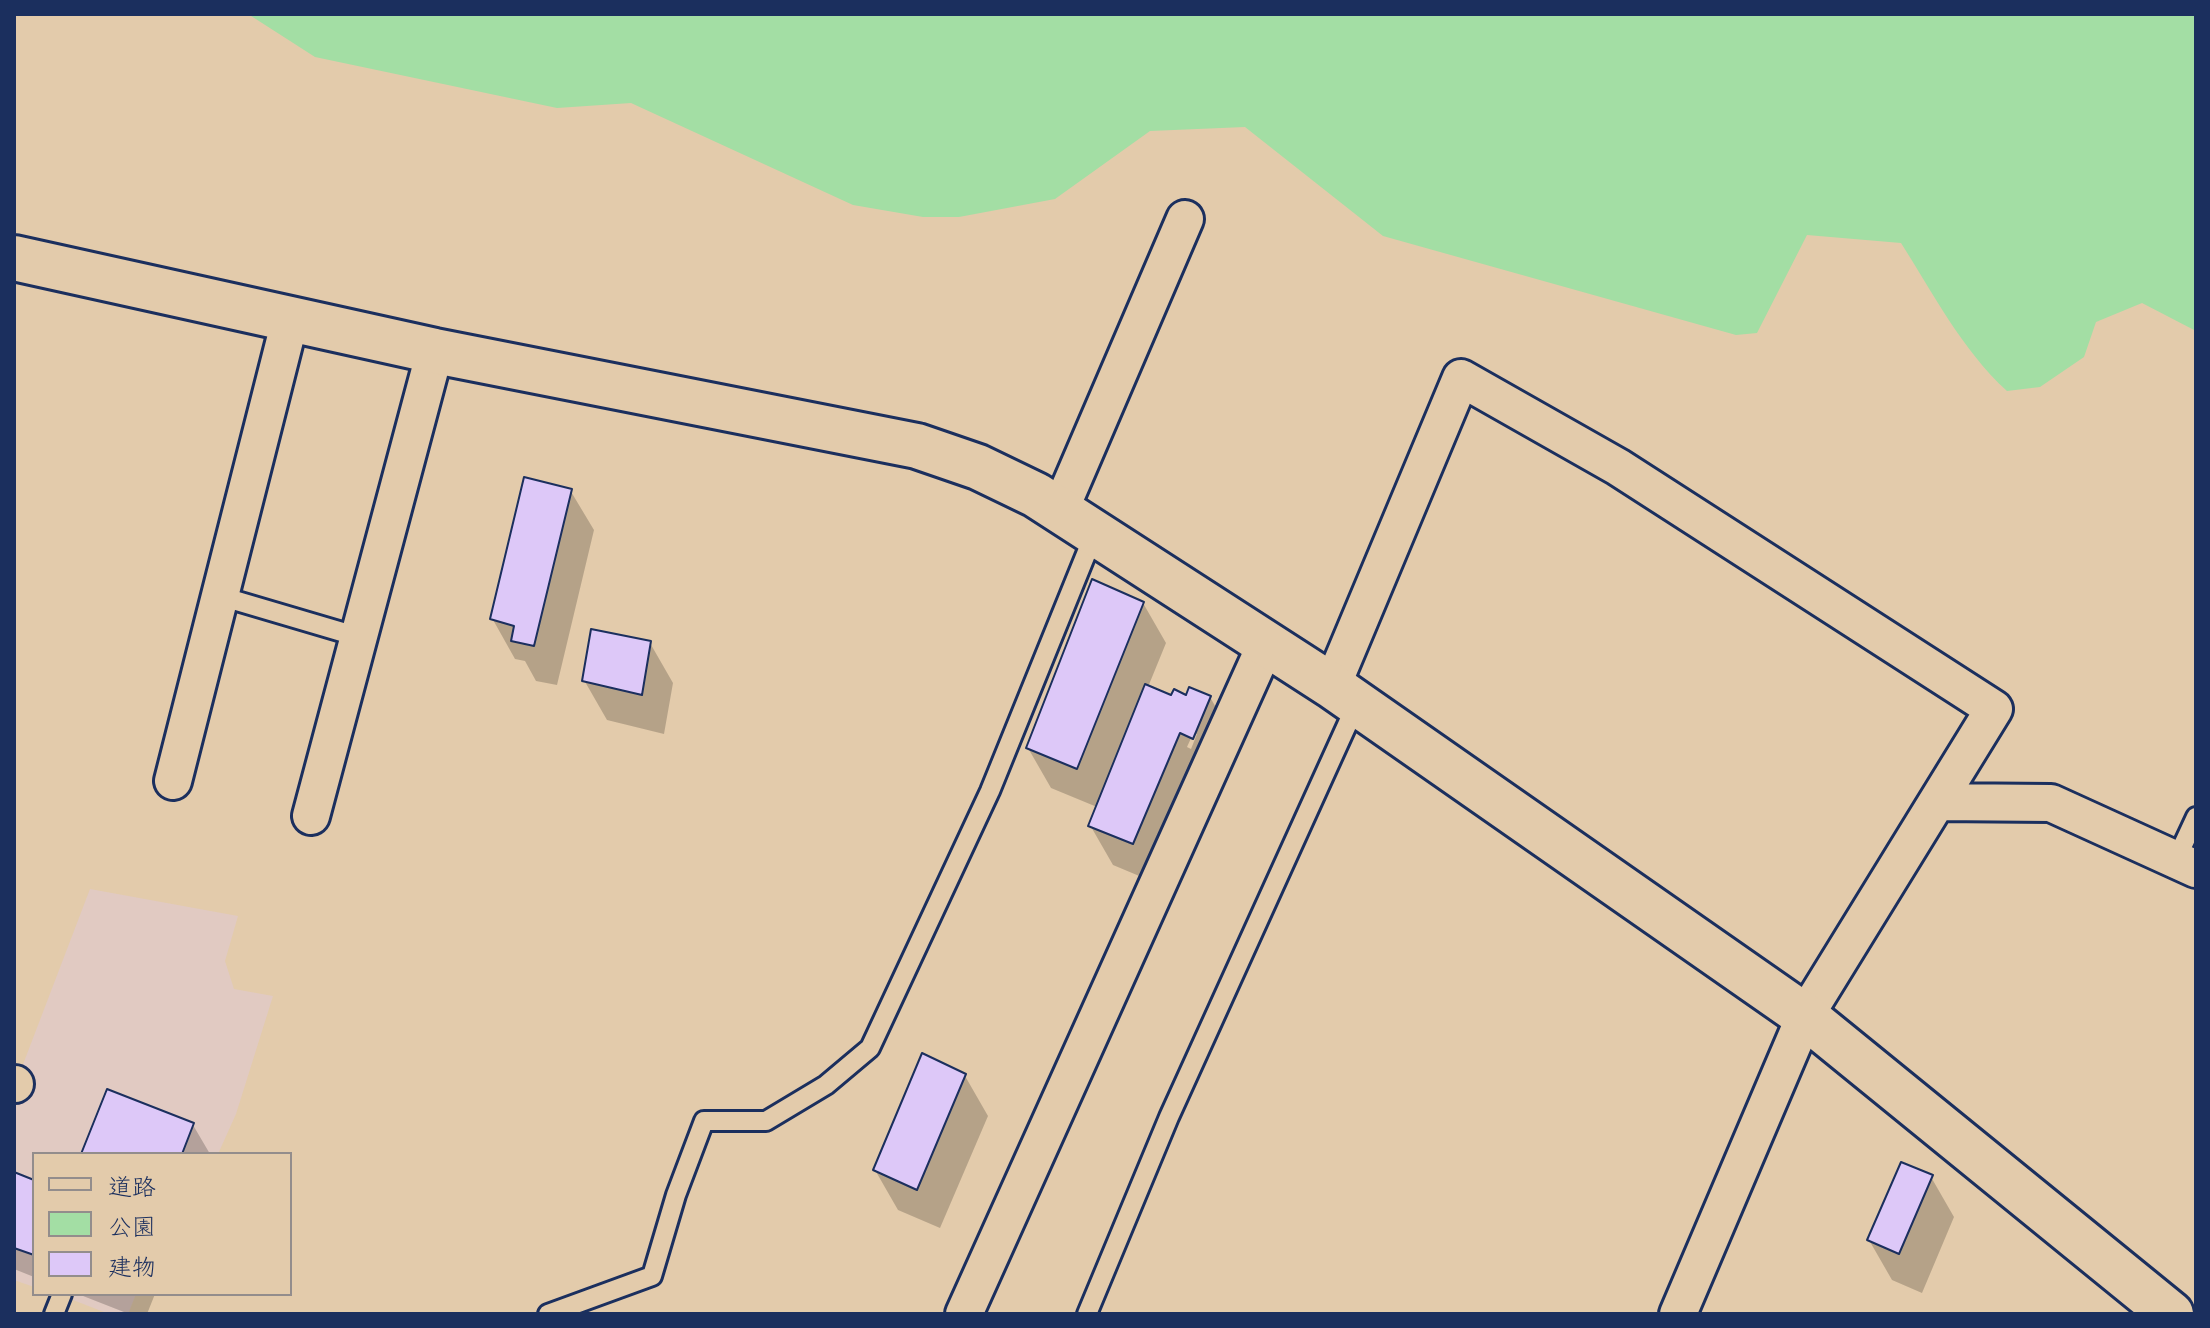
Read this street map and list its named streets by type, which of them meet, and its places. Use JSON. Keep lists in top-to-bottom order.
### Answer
{
  "legend": ["道路", "公園", "建物"]
}
